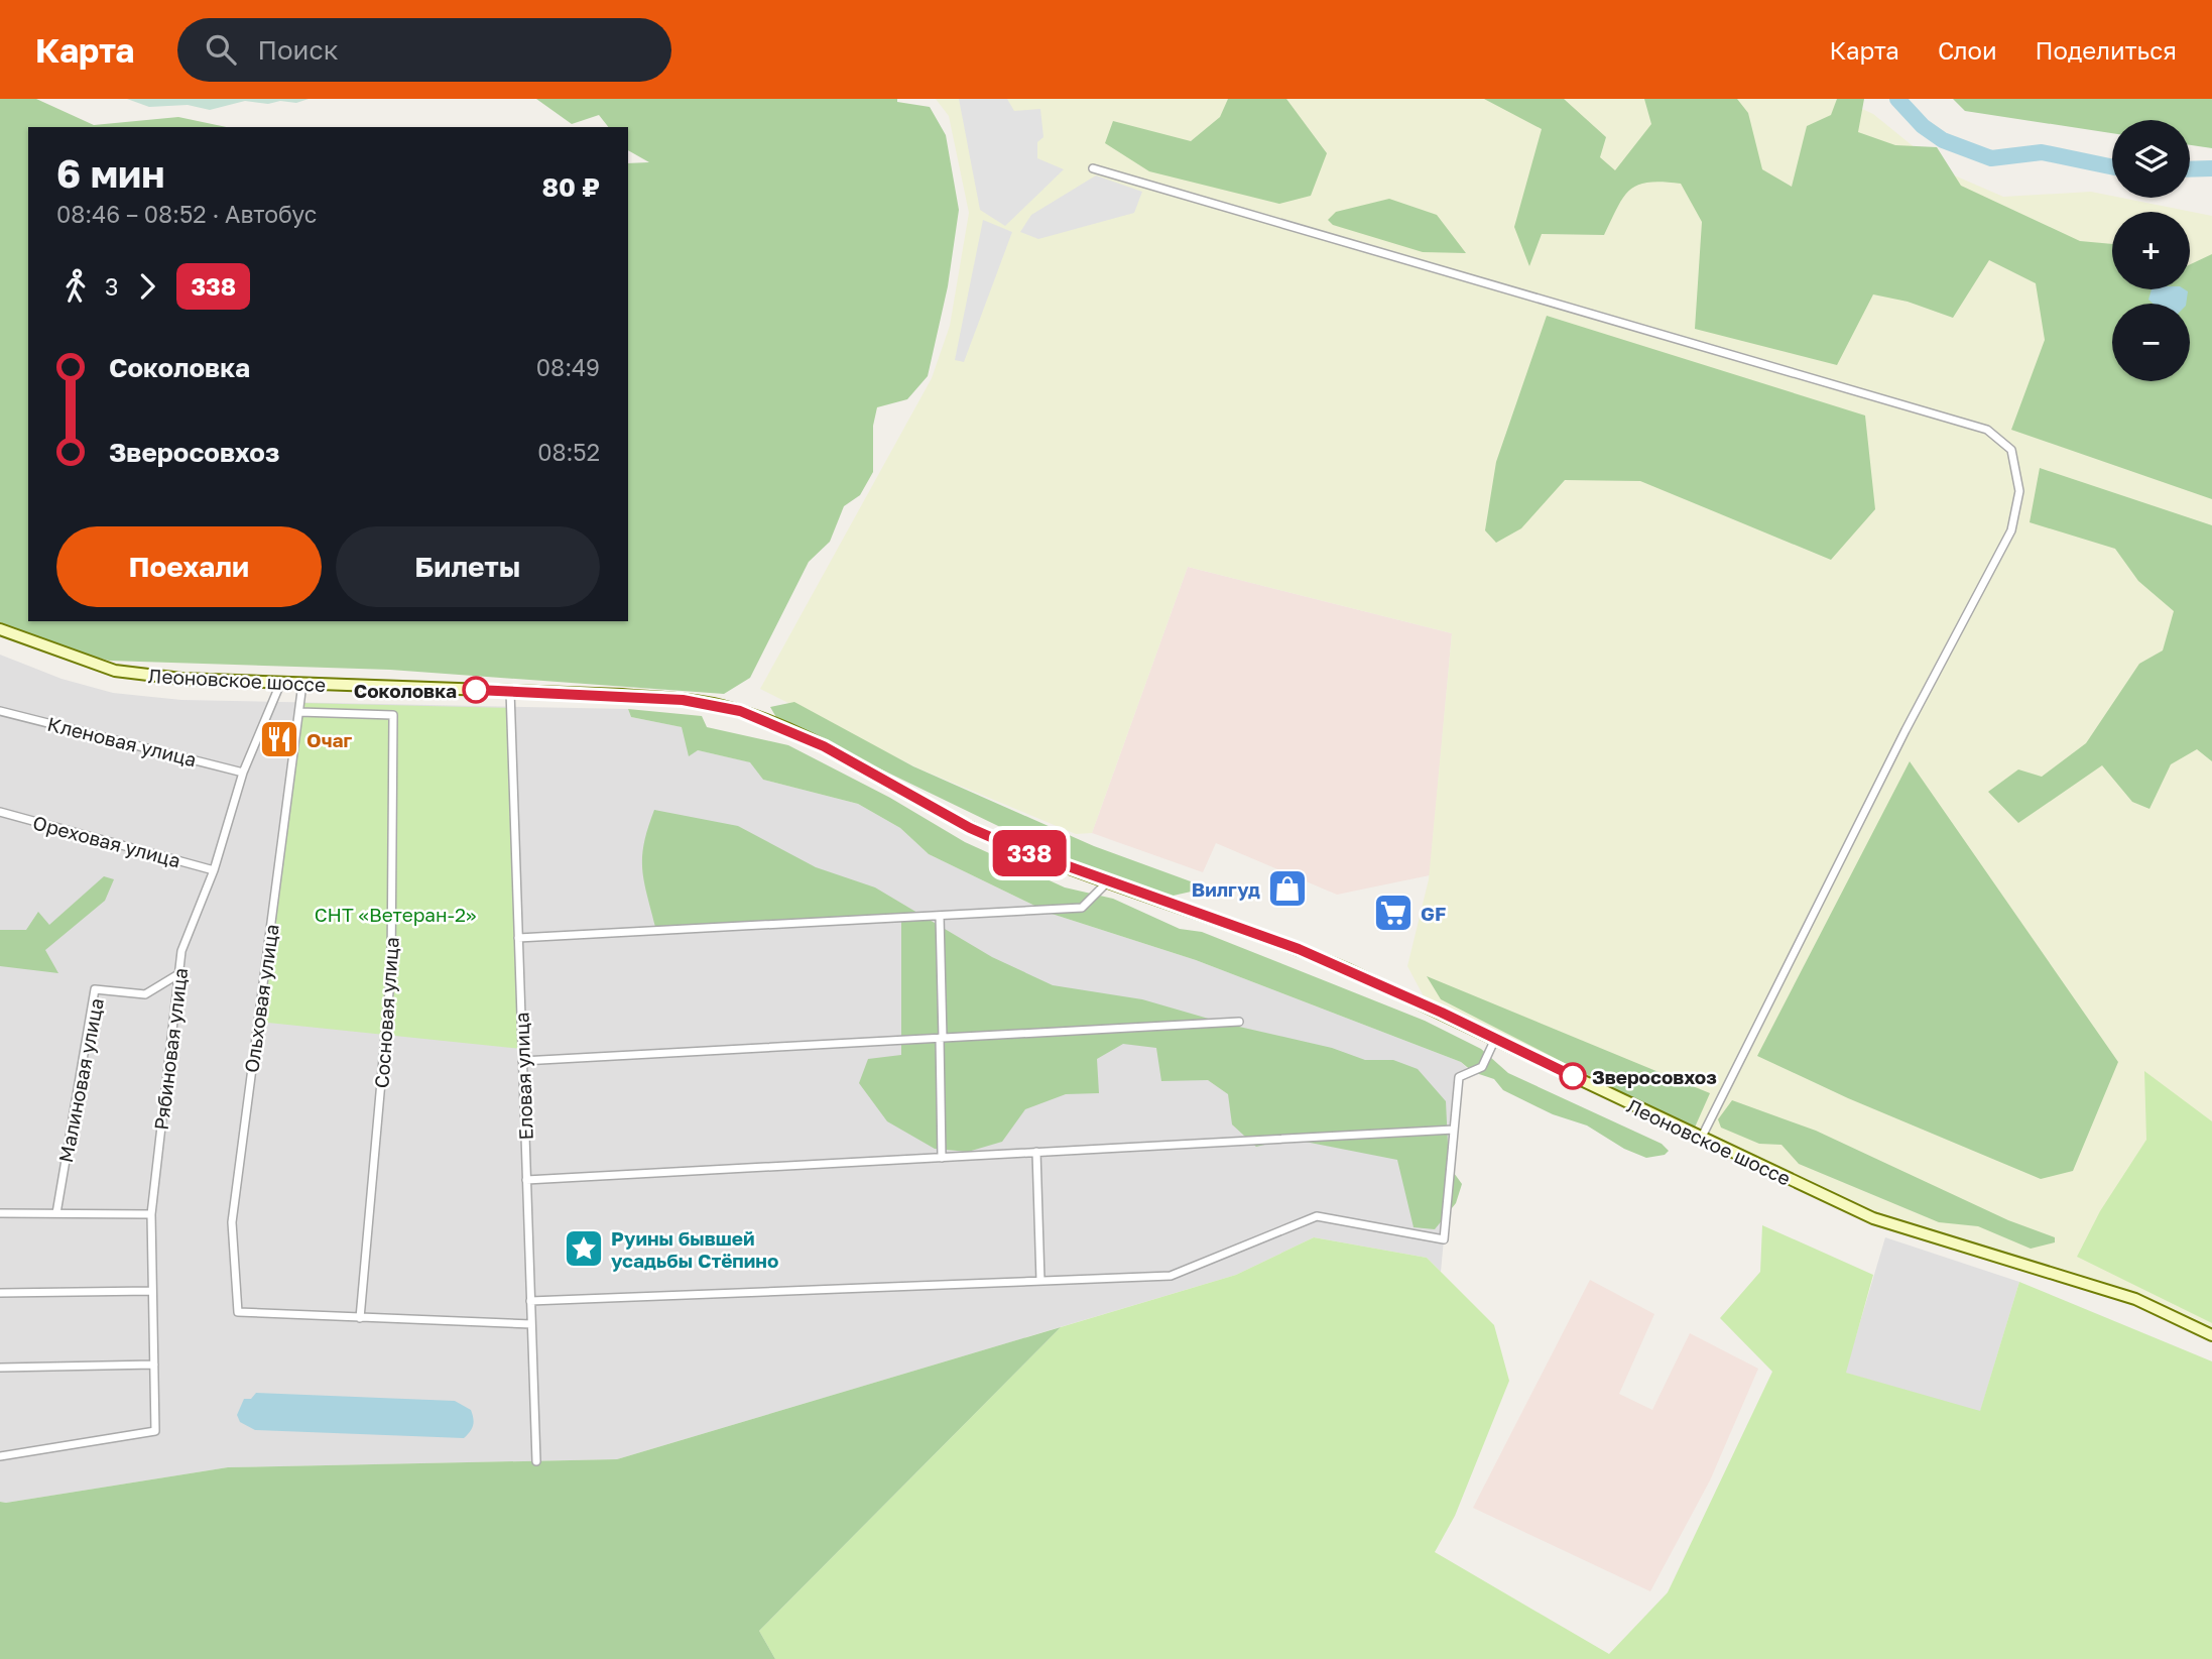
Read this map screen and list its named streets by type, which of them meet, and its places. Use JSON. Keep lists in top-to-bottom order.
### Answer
{
  "streets": {
    "main road": ["Леоновское шоссе"],
    "street": [
      "Кленовая улица",
      "Ореховая улица",
      "Ольховая улица",
      "Сосновая улица",
      "Рябиновая улица",
      "Еловая улица",
      "Малиновая улица"
    ]
  },
  "crossings": [
    ["Леоновское шоссе", "Ольховая улица"],
    ["Леоновское шоссе", "Рябиновая улица"],
    ["Леоновское шоссе", "Еловая улица"],
    ["Кленовая улица", "Рябиновая улица"],
    ["Ореховая улица", "Рябиновая улица"],
    ["Ольховая улица", "Сосновая улица"],
    ["Рябиновая улица", "Малиновая улица"]
  ],
  "parks": ["СНТ «Ветеран-2»"],
  "places": {
    "other": ["Соколовка", "Зверосовхоз"],
    "restaurant": ["Очаг"],
    "shop": ["Вилгуд"],
    "supermarket": ["GF"],
    "place": ["Руины бывшей усадьбы Стёпино"]
  },
  "lines": ["bus line 338"],
  "page": {
    "header": "Карта",
    "search": "Поиск",
    "nav": ["Карта", "Слои", "Поделиться"],
    "on_map": "338",
    "map_buttons": ["+", "−"],
    "heading": ["6 мин", "08:46 – 08:52 · Автобус", "80 ₽"],
    "legs": ["3", "338"],
    "list": [
      {
        "name": "Соколовка",
        "value": "08:49"
      },
      {
        "name": "Зверосовхоз",
        "value": "08:52"
      }
    ],
    "buttons": ["Поехали", "Билеты"]
  }
}
